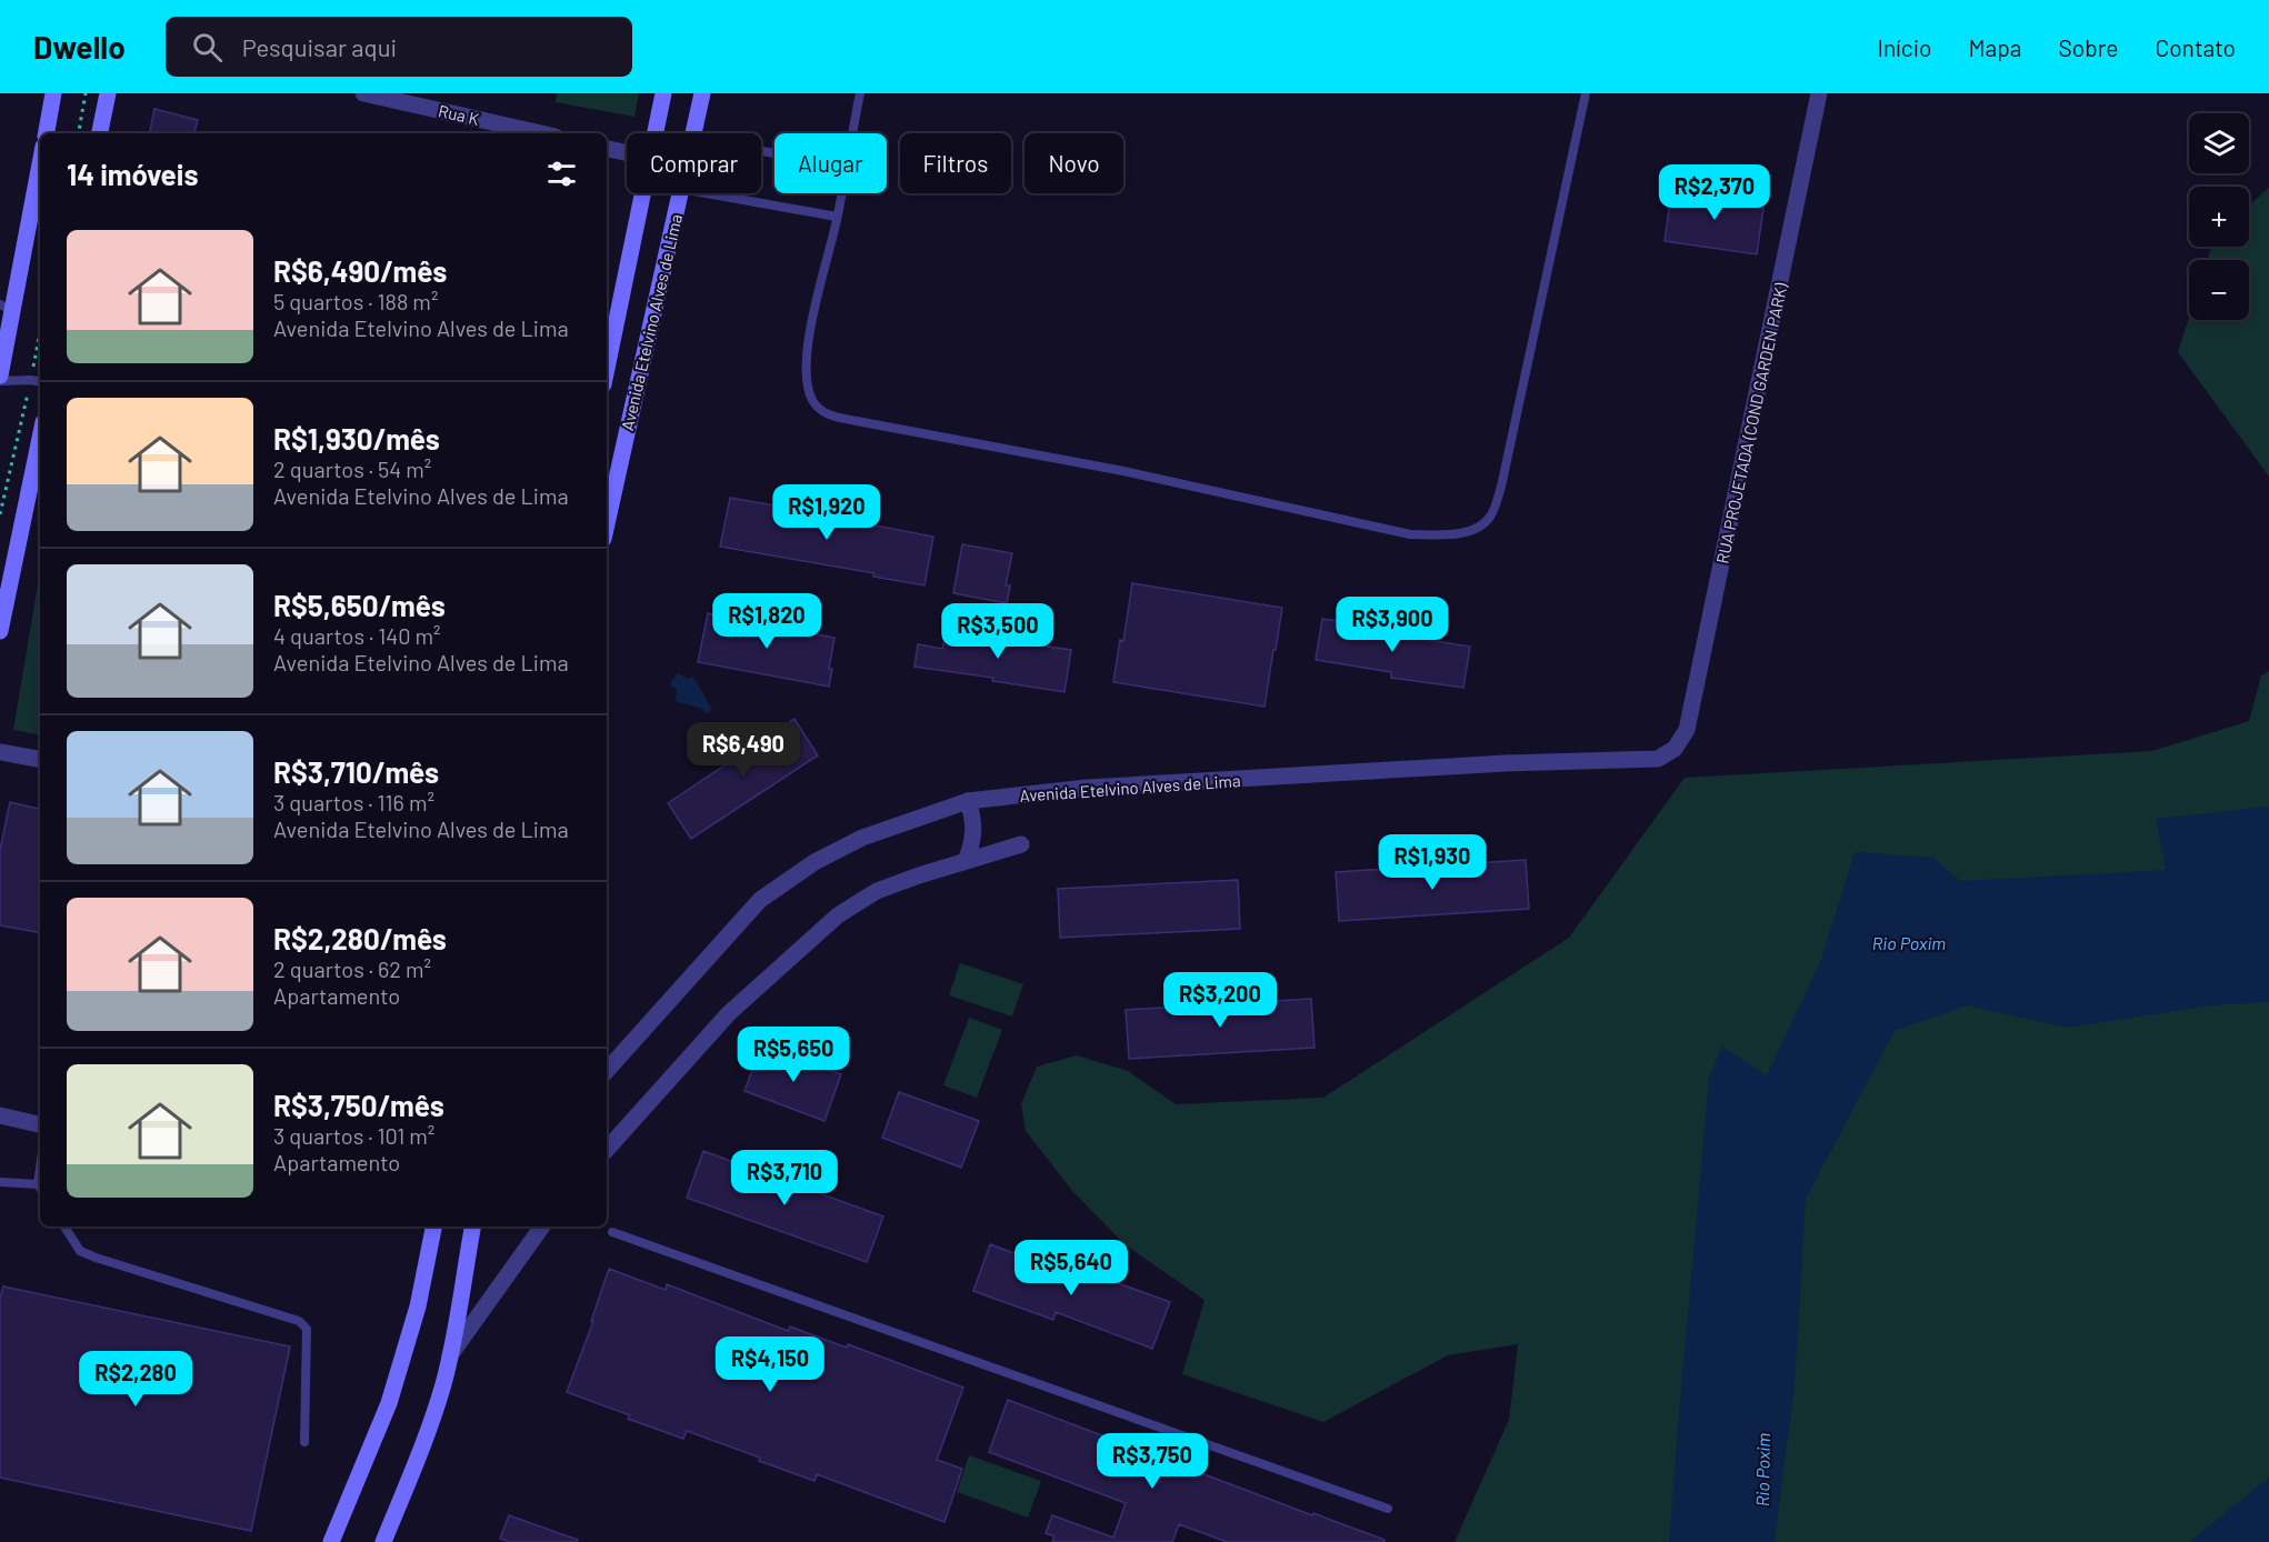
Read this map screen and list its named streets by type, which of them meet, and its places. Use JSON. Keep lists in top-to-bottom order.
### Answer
{
  "streets": {
    "main road": ["Avenida Etelvino Alves de Lima"],
    "street": ["Rua K", "RUA PROJETADA (COND GARDEN PARK)"]
  },
  "crossings": [
    ["Avenida Etelvino Alves de Lima", "RUA PROJETADA (COND GARDEN PARK)"]
  ],
  "water": ["Rio Poxim"],
  "page": {
    "header": "Dwello",
    "search": "Pesquisar aqui",
    "nav": [
      "Início",
      "Mapa",
      "Sobre",
      "Contato"
    ],
    "map_buttons": ["+", "−"],
    "chip": [
      "Comprar",
      "Alugar",
      "Filtros",
      "Novo"
    ],
    "heading": "14 imóveis",
    "price": [
      "R$2,370",
      "R$1,920",
      "R$1,820",
      "R$3,900",
      "R$3,500",
      "R$6,490",
      "R$1,930",
      "R$3,200",
      "R$5,650",
      "R$3,710",
      "R$5,640",
      "R$4,150",
      "R$2,280",
      "R$3,750"
    ],
    "list": [
      {
        "name": "R$6,490/mês",
        "note": "5 quartos · 188 m² · Avenida Etelvino Alves de Lima"
      },
      {
        "name": "R$1,930/mês",
        "note": "2 quartos · 54 m² · Avenida Etelvino Alves de Lima"
      },
      {
        "name": "R$5,650/mês",
        "note": "4 quartos · 140 m² · Avenida Etelvino Alves de Lima"
      },
      {
        "name": "R$3,710/mês",
        "note": "3 quartos · 116 m² · Avenida Etelvino Alves de Lima"
      },
      {
        "name": "R$2,280/mês",
        "note": "2 quartos · 62 m² · Apartamento"
      },
      {
        "name": "R$3,750/mês",
        "note": "3 quartos · 101 m² · Apartamento"
      }
    ]
  }
}
